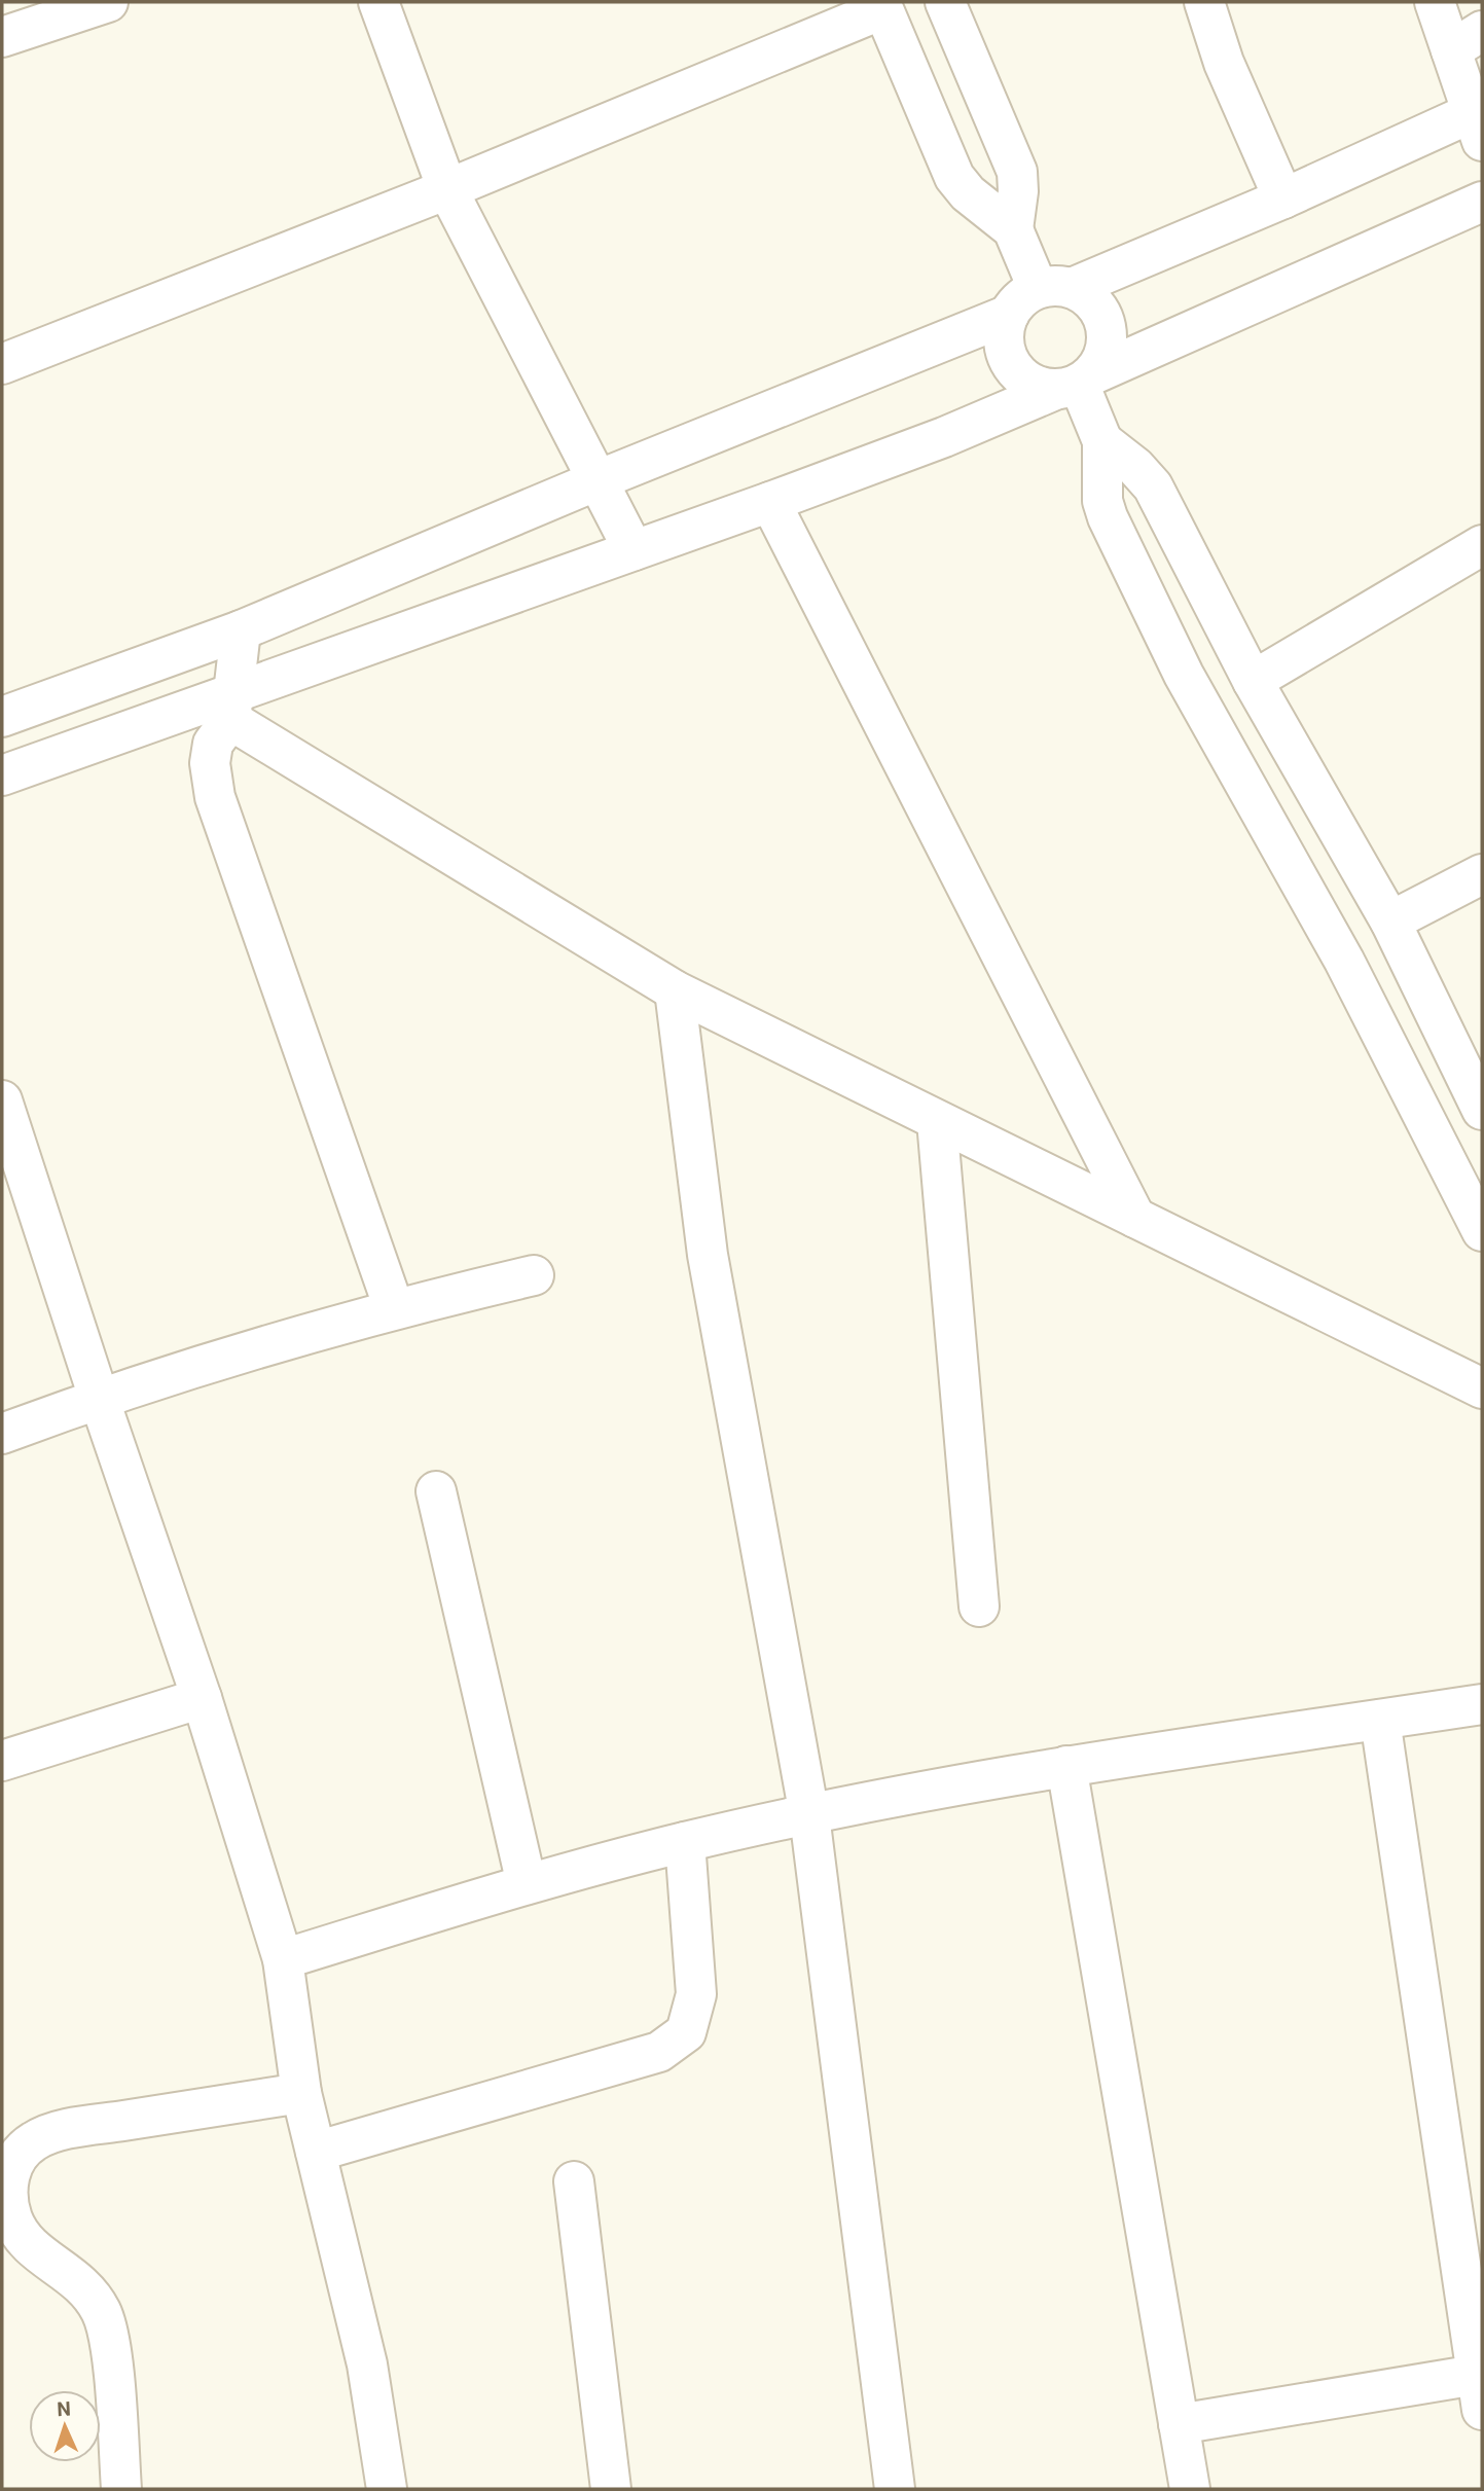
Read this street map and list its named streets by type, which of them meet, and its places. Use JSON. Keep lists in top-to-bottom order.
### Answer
{
  "north": "top"
}
